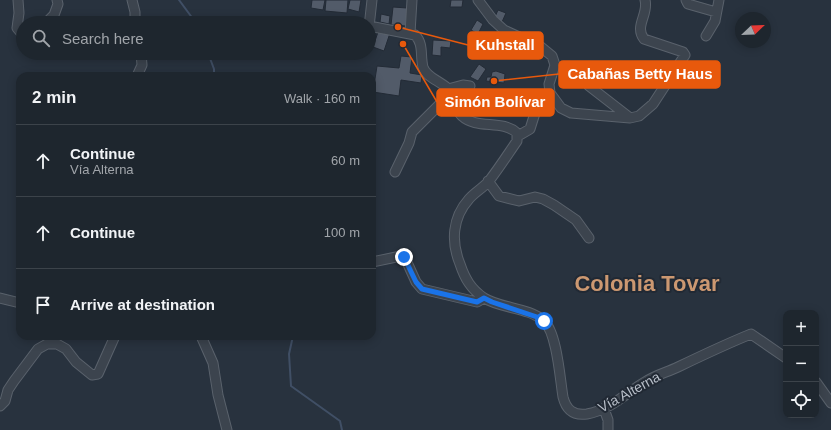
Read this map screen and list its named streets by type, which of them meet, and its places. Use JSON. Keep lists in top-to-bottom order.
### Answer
{
  "streets": {
    "street": ["Vía Alterna"]
  },
  "districts": ["Colonia Tovar"],
  "places": ["Kuhstall", "Simón Bolívar", "Cabañas Betty Haus"],
  "north": "top right",
  "page": {
    "search": "Search here",
    "heading": ["2 min", "Walk · 160 m"],
    "list": [
      ["Continue", "Vía Alterna", "60 m"],
      ["Continue", "100 m"],
      "Arrive at destination"
    ],
    "map_buttons": ["+", "−"]
  }
}
